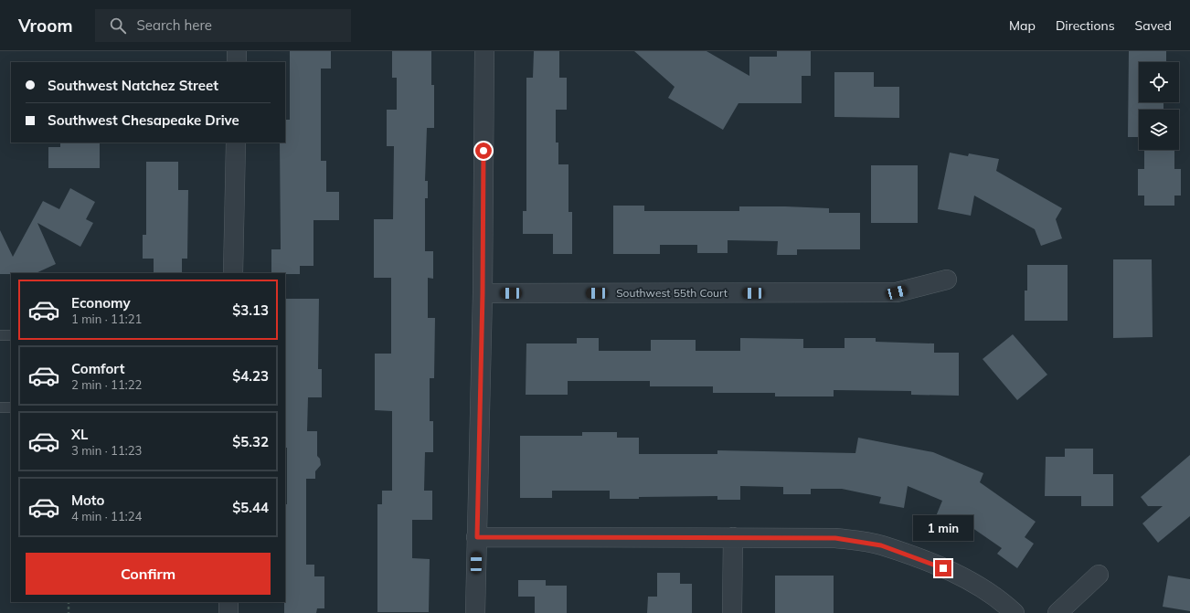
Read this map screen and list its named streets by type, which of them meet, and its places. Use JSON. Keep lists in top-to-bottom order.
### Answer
{
  "streets": {
    "street": ["Southwest 55th Court"]
  },
  "page": {
    "header": "Vroom",
    "search": "Search here",
    "nav": ["Map", "Directions", "Saved"],
    "banner": ["Southwest Natchez Street", "Southwest Chesapeake Drive"],
    "list": [
      {
        "name": "Economy",
        "note": "1 min · 11:21",
        "value": "$3.13"
      },
      {
        "name": "Comfort",
        "note": "2 min · 11:22",
        "value": "$4.23"
      },
      {
        "name": "XL",
        "note": "3 min · 11:23",
        "value": "$5.32"
      },
      {
        "name": "Moto",
        "note": "4 min · 11:24",
        "value": "$5.44"
      }
    ],
    "bubble": "1 min",
    "buttons": "Confirm"
  }
}
